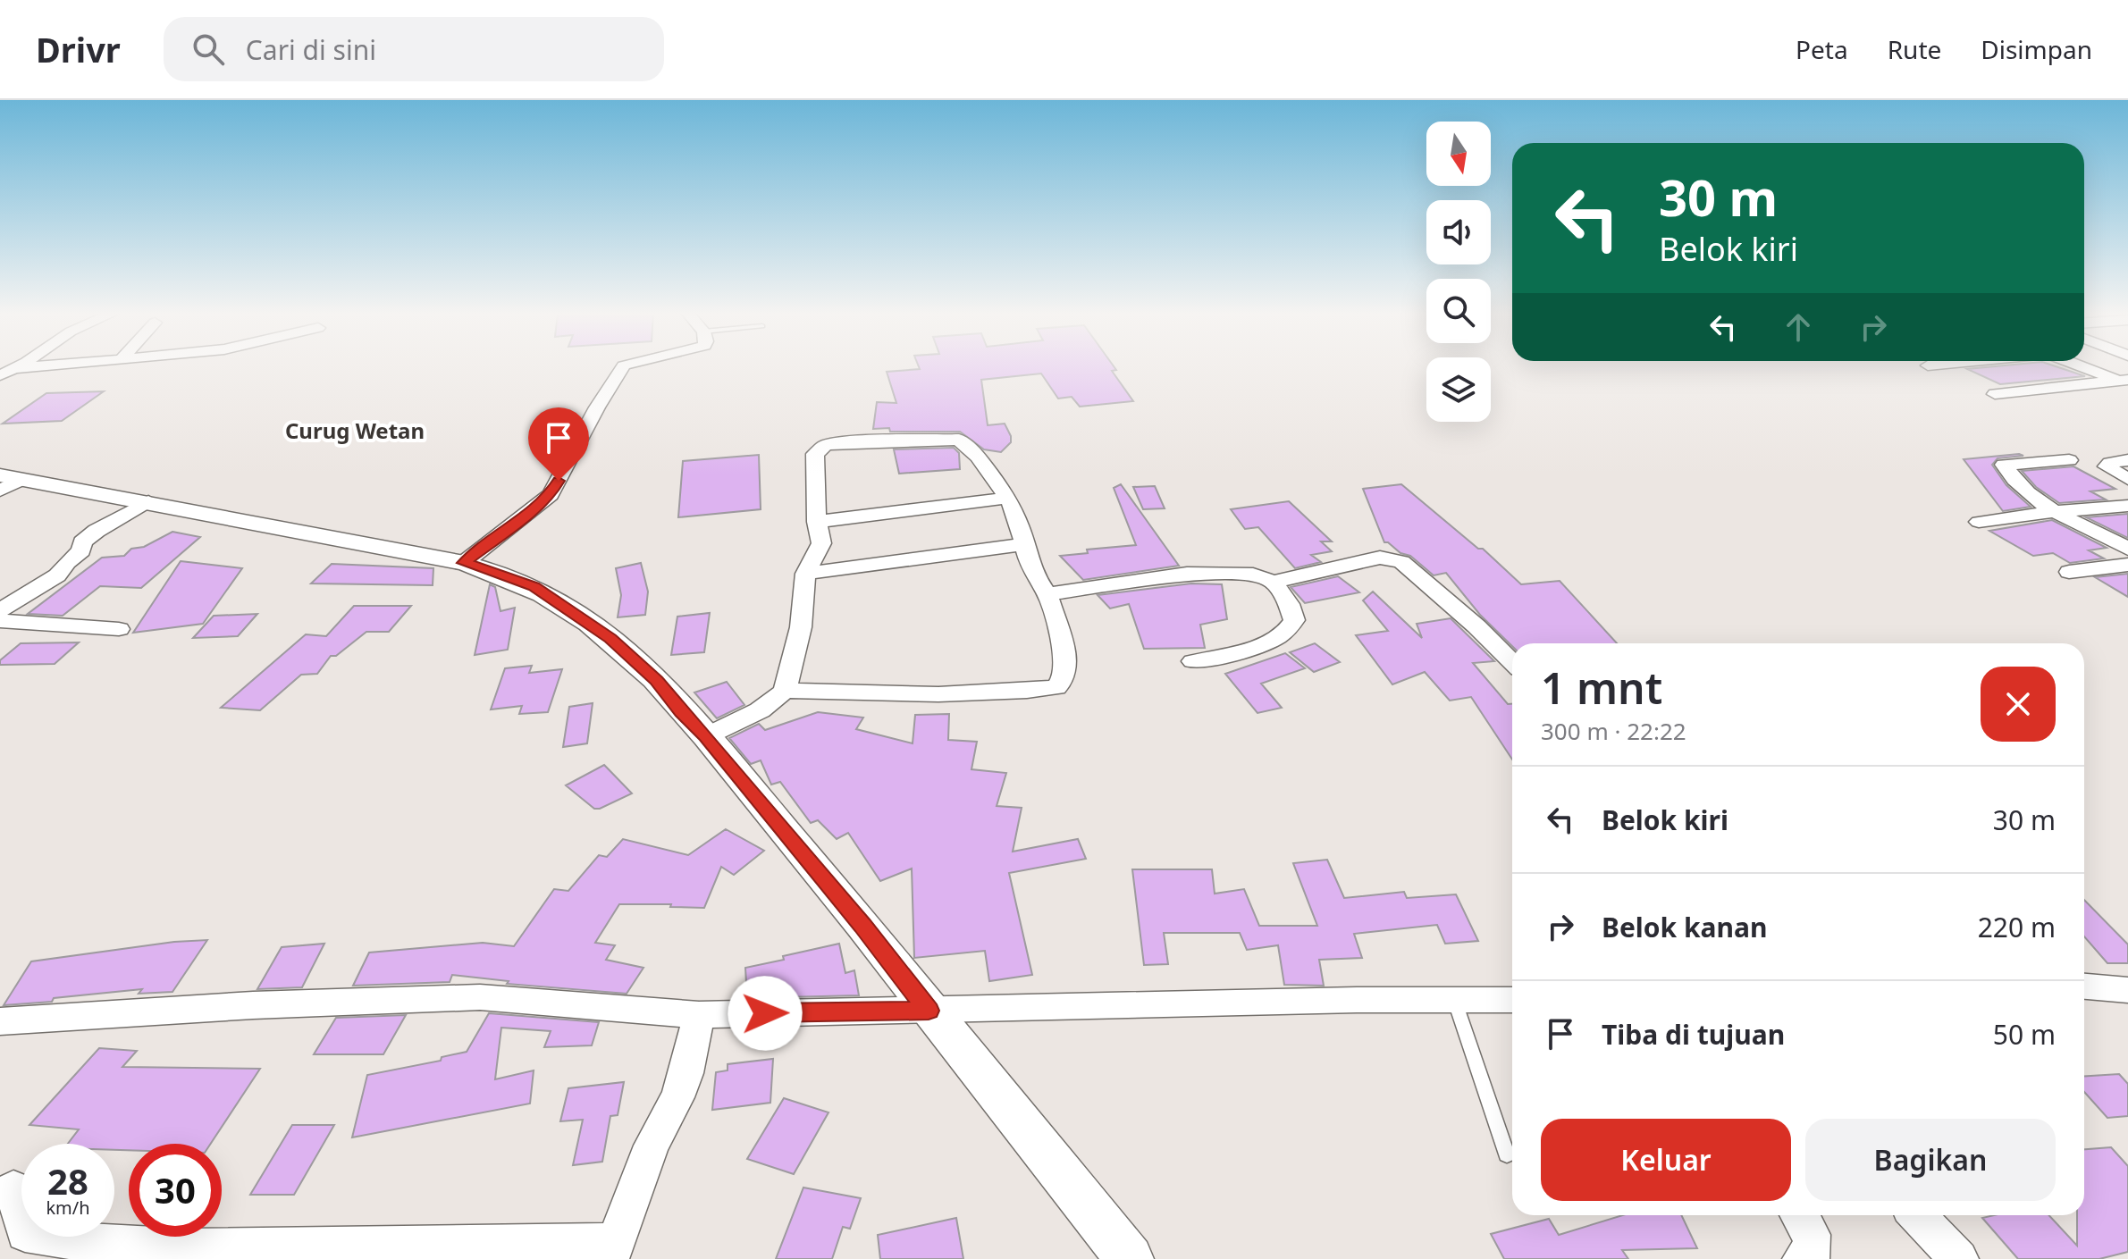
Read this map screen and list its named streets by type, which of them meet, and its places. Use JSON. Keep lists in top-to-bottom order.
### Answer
{
  "districts": ["Curug Wetan"],
  "north": "bottom",
  "page": {
    "header": "Drivr",
    "search": "Cari di sini",
    "nav": ["Peta", "Rute", "Disimpan"],
    "turn": ["30 m", "Belok kiri"],
    "heading": ["1 mnt", "300 m · 22:22"],
    "list": [
      {
        "name": "Belok kiri",
        "value": "30 m"
      },
      {
        "name": "Belok kanan",
        "value": "220 m"
      },
      {
        "name": "Tiba di tujuan",
        "value": "50 m"
      }
    ],
    "buttons": ["Keluar", "Bagikan"],
    "speed": "28 km/h",
    "limit": "30"
  }
}
